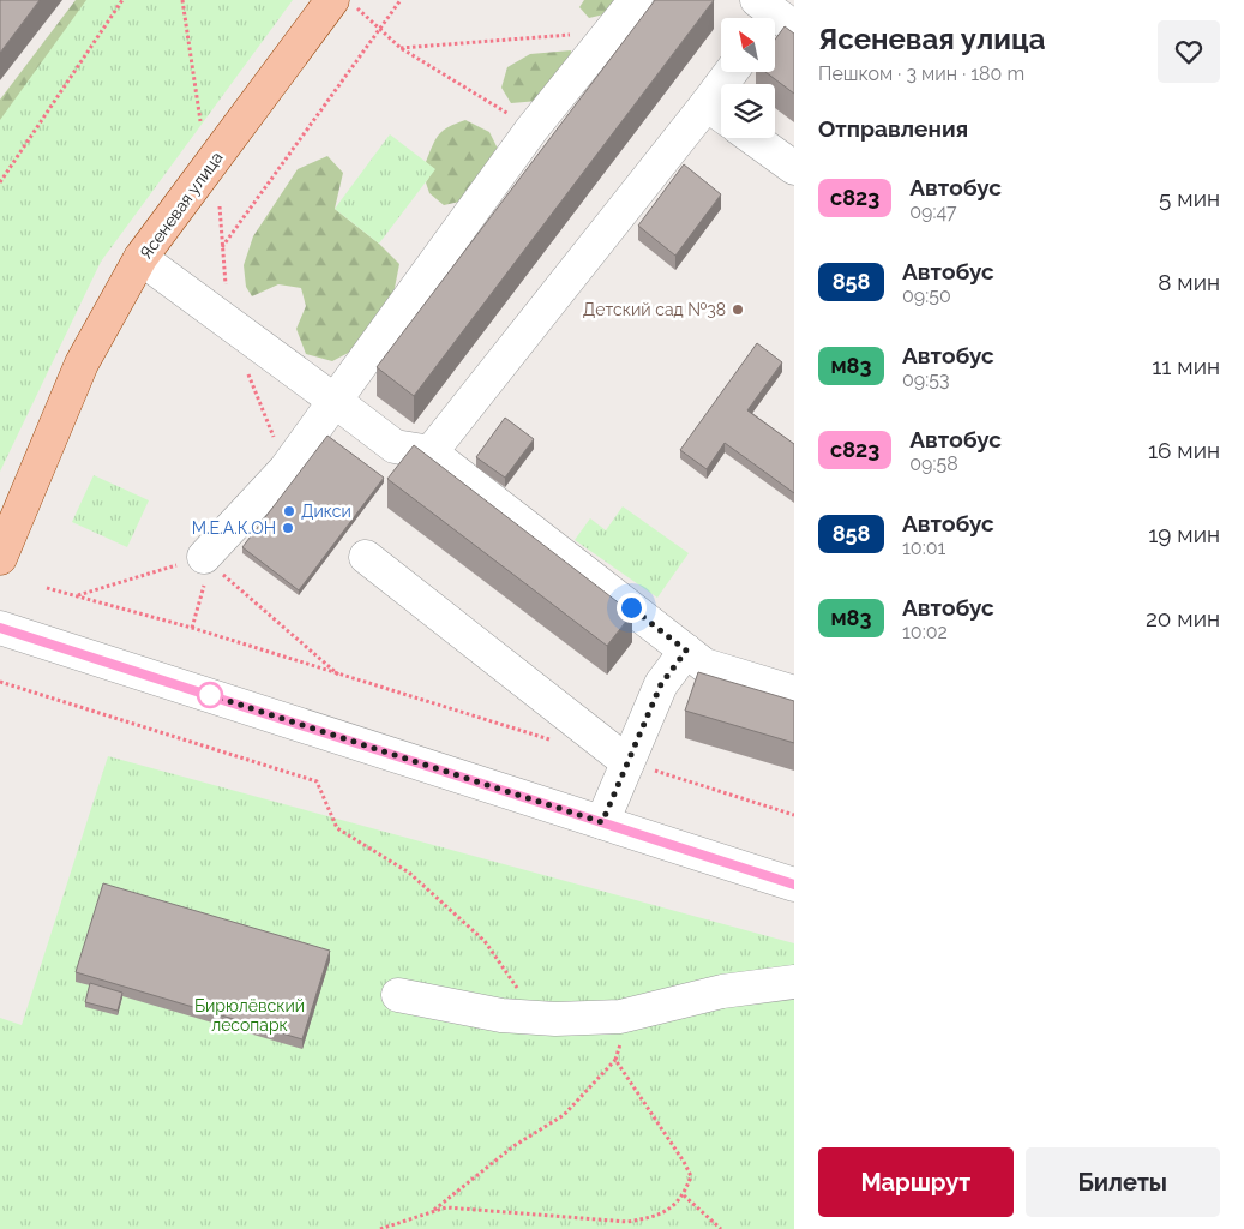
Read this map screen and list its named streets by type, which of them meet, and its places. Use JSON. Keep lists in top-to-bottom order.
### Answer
{
  "streets": {
    "main road": ["Ясеневая улица"]
  },
  "parks": ["Бирюлёвский лесопарк"],
  "places": ["Детский сад №38", "Дикси", "М.Е.А.К.ОН"],
  "lines": ["bus line с823"],
  "north": "top left",
  "page": {
    "heading": [
      ["Ясеневая улица", "Пешком · 3 мин · 180 m"],
      "Отправления"
    ],
    "list": [
      {
        "mark": "с823",
        "name": "Автобус",
        "note": "09:47",
        "value": "5 мин"
      },
      {
        "mark": "858",
        "name": "Автобус",
        "note": "09:50",
        "value": "8 мин"
      },
      {
        "mark": "м83",
        "name": "Автобус",
        "note": "09:53",
        "value": "11 мин"
      },
      {
        "mark": "с823",
        "name": "Автобус",
        "note": "09:58",
        "value": "16 мин"
      },
      {
        "mark": "858",
        "name": "Автобус",
        "note": "10:01",
        "value": "19 мин"
      },
      {
        "mark": "м83",
        "name": "Автобус",
        "note": "10:02",
        "value": "20 мин"
      }
    ],
    "buttons": ["Маршрут", "Билеты"]
  }
}
